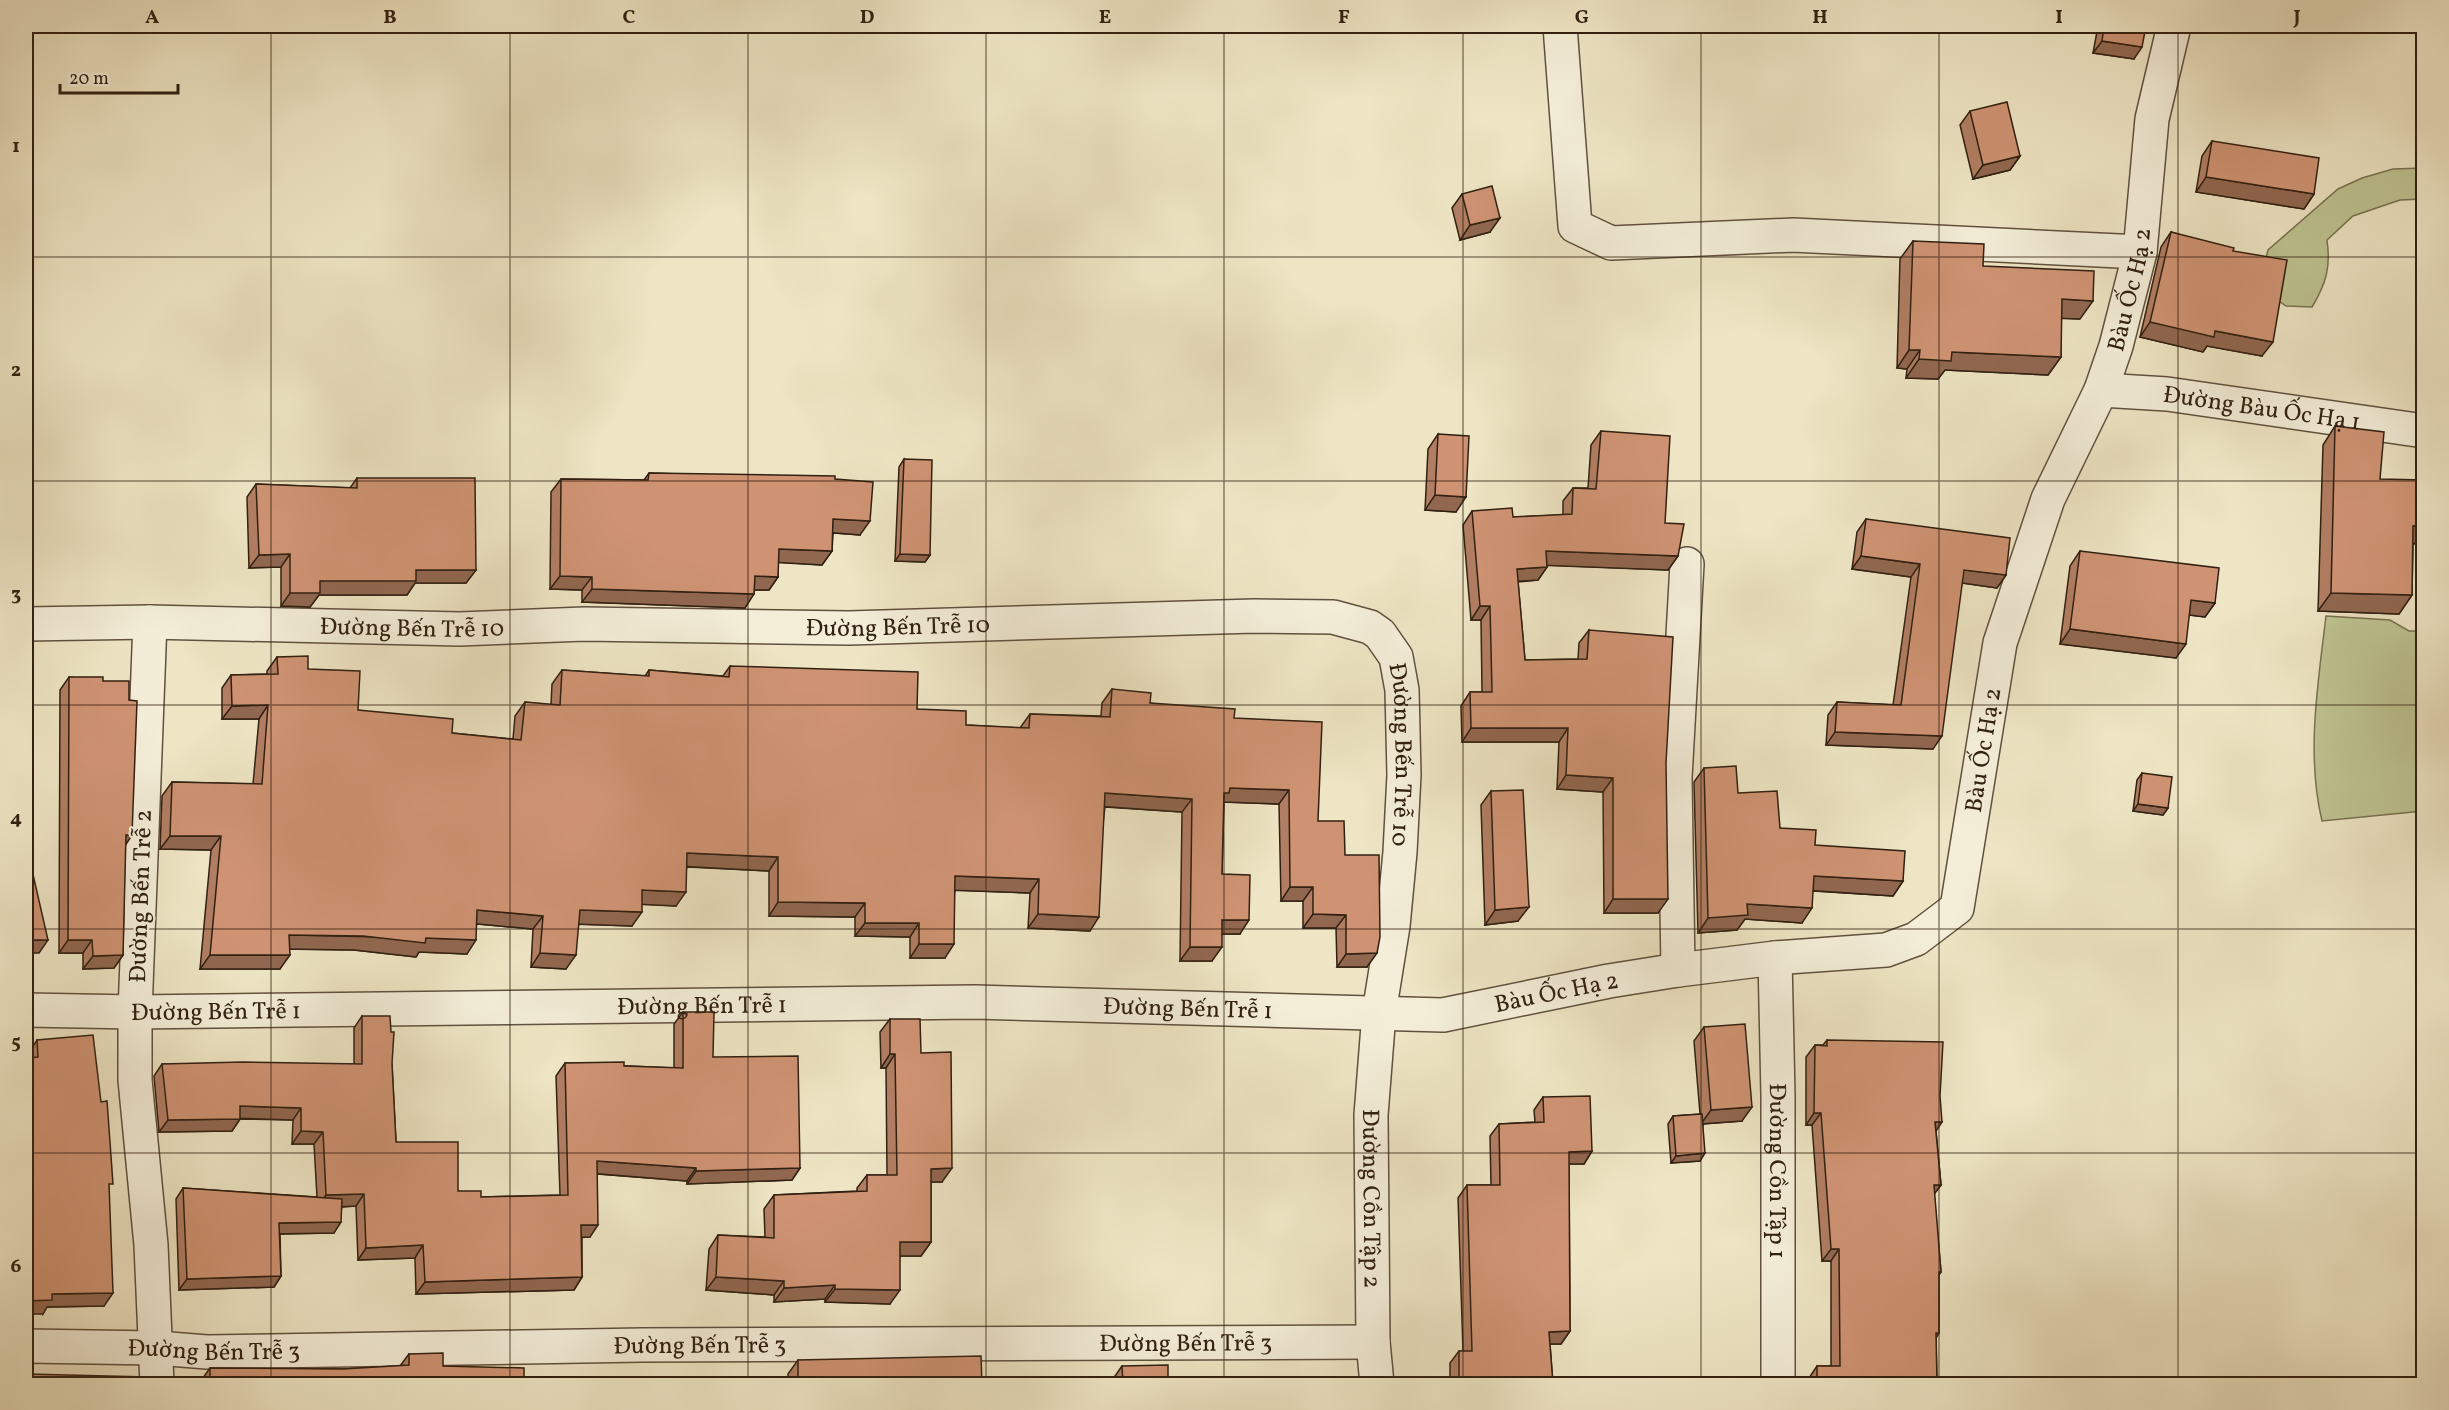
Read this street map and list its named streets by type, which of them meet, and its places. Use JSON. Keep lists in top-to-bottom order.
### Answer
{
  "streets": {
    "street": [
      "Bàu Ốc Hạ 2",
      "Đường Bàu Ốc Hạ 1",
      "Đường Bến Trễ 10",
      "Đường Bến Trễ 2",
      "Đường Bến Trễ 1",
      "Đường Cồn Tập 1",
      "Đường Cồn Tập 2",
      "Đường Bến Trễ 3"
    ]
  },
  "crossings": [
    ["Bàu Ốc Hạ 2", "Đường Bàu Ốc Hạ 1"],
    ["Bàu Ốc Hạ 2", "Đường Bến Trễ 10"],
    ["Bàu Ốc Hạ 2", "Đường Bến Trễ 1"],
    ["Bàu Ốc Hạ 2", "Đường Cồn Tập 1"],
    ["Bàu Ốc Hạ 2", "Đường Cồn Tập 2"],
    ["Đường Bến Trễ 10", "Đường Bến Trễ 2"],
    ["Đường Bến Trễ 10", "Đường Bến Trễ 1"],
    ["Đường Bến Trễ 10", "Đường Cồn Tập 2"],
    ["Đường Bến Trễ 2", "Đường Bến Trễ 1"],
    ["Đường Bến Trễ 2", "Đường Bến Trễ 3"],
    ["Đường Bến Trễ 1", "Đường Cồn Tập 2"],
    ["Đường Cồn Tập 2", "Đường Bến Trễ 3"]
  ],
  "scale_bar": "20 m",
  "grid": {
    "columns": [
      "A",
      "B",
      "C",
      "D",
      "E",
      "F",
      "G",
      "H",
      "I",
      "J"
    ],
    "rows": [
      "1",
      "2",
      "3",
      "4",
      "5",
      "6"
    ]
  }
}
